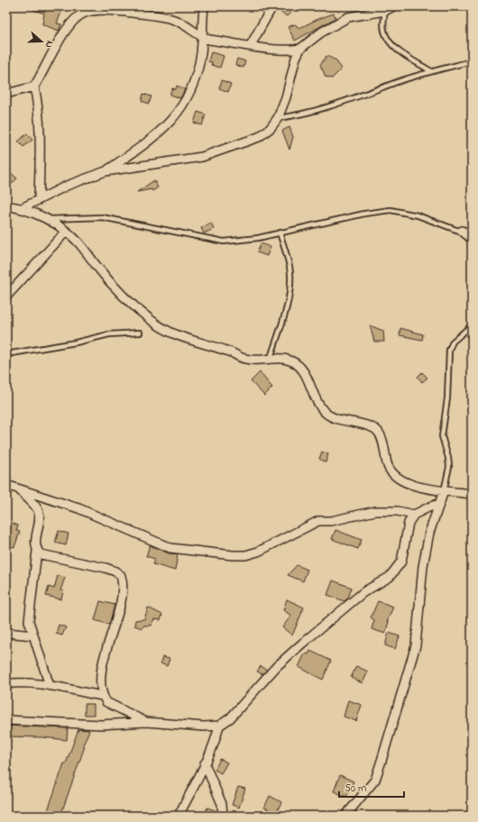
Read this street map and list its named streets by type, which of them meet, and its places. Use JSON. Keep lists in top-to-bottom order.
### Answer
{
  "scale_bar": "50 m",
  "north": "right"
}
